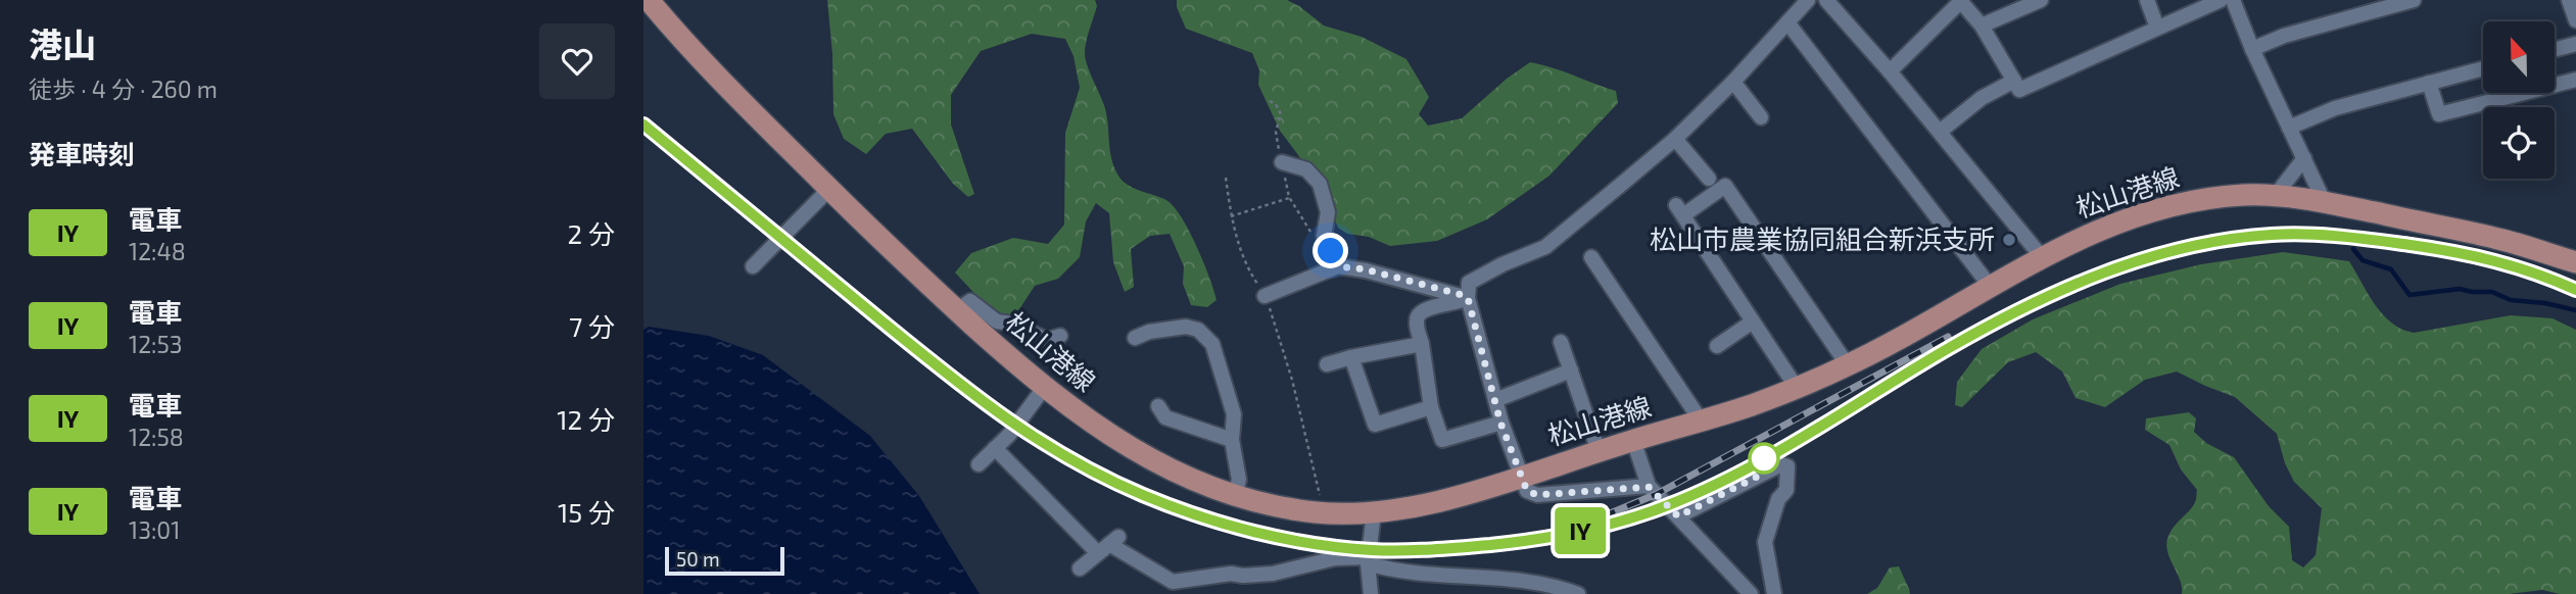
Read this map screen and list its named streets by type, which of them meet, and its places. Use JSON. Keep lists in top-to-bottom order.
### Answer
{
  "streets": {
    "main road": ["松山港線"]
  },
  "places": ["松山市農業協同組合新浜支所"],
  "scale_bar": "50 m",
  "north": "top",
  "page": {
    "heading": [
      ["港山", "徒歩 · 4 分 · 260 m"],
      "発車時刻"
    ],
    "on_map": "IY",
    "list": [
      {
        "mark": "IY",
        "name": "電車",
        "note": "12:48",
        "value": "2 分"
      },
      {
        "mark": "IY",
        "name": "電車",
        "note": "12:53",
        "value": "7 分"
      },
      {
        "mark": "IY",
        "name": "電車",
        "note": "12:58",
        "value": "12 分"
      },
      {
        "mark": "IY",
        "name": "電車",
        "note": "13:01",
        "value": "15 分"
      }
    ],
    "scale": "50 m"
  }
}
